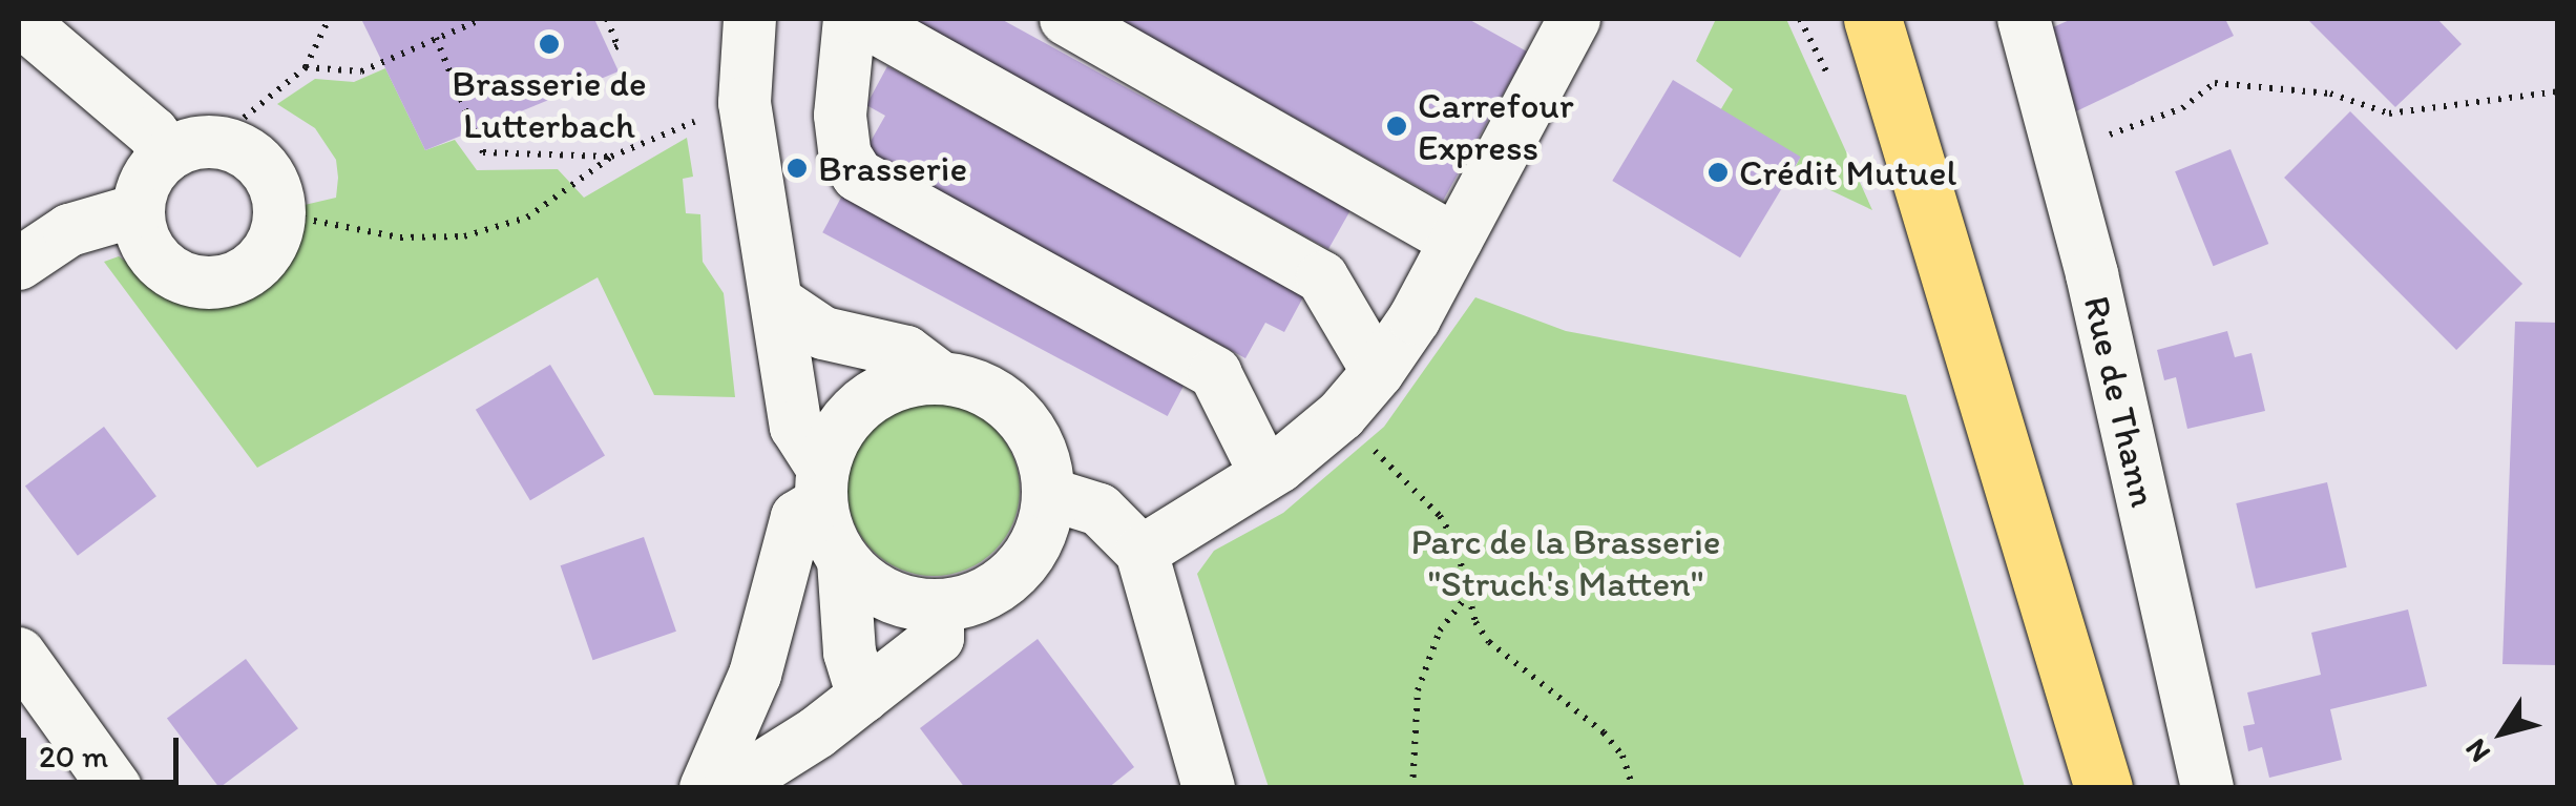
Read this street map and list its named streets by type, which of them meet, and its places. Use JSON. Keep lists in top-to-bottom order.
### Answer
{
  "streets": {
    "street": ["Rue de Thann"]
  },
  "parks": ["Parc de la Brasserie \"Struch's Matten\""],
  "places": [
    "Brasserie de Lutterbach",
    "Carrefour Express",
    "Brasserie",
    "Crédit Mutuel"
  ],
  "scale_bar": "20 m",
  "north": "bottom left"
}
